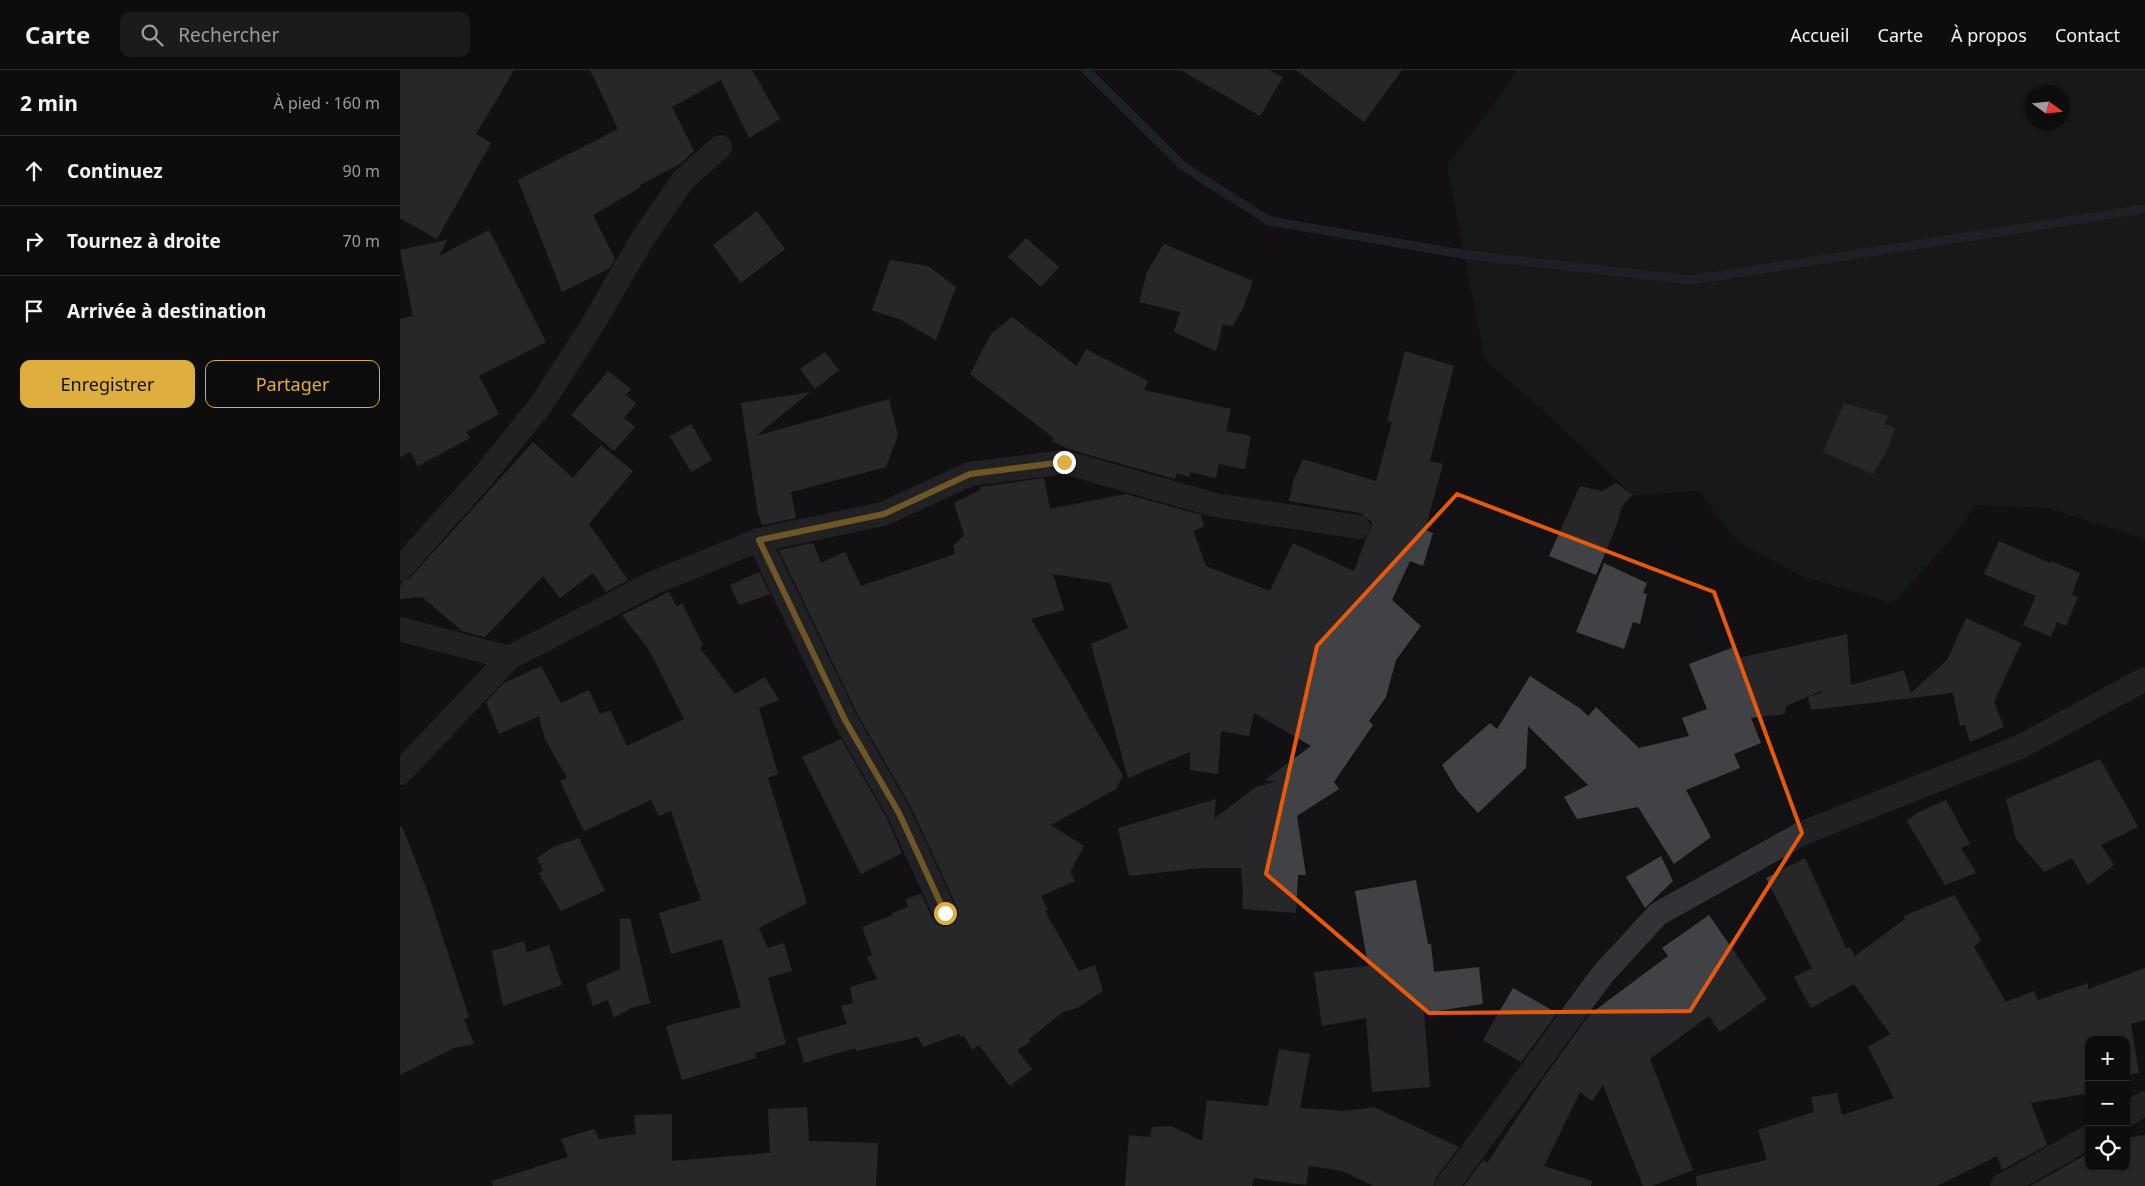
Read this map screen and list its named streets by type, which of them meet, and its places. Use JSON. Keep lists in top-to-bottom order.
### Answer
{
  "north": "right",
  "page": {
    "header": "Carte",
    "search": "Rechercher",
    "nav": [
      "Accueil",
      "Carte",
      "À propos",
      "Contact"
    ],
    "heading": ["2 min", "À pied · 160 m"],
    "list": [
      ["Continuez", "90 m"],
      ["Tournez à droite", "70 m"],
      "Arrivée à destination"
    ],
    "buttons": ["Enregistrer", "Partager"],
    "map_buttons": ["+", "−"]
  }
}
